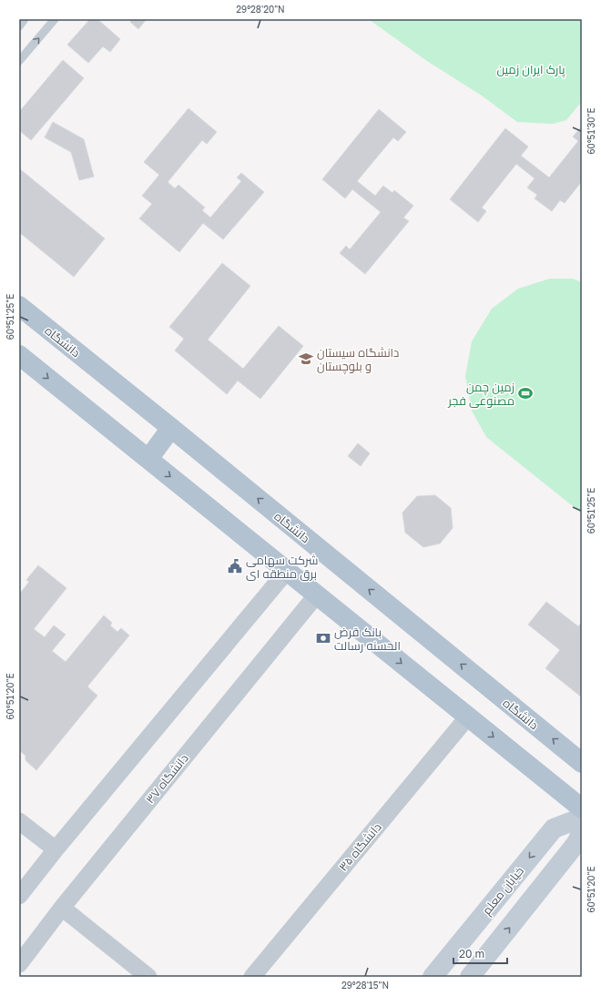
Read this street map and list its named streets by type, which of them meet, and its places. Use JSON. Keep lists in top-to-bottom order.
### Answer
{
  "streets": {
    "main road": ["دانشگاه", "خیابان معلم"],
    "street": ["دانشگاه ۳۷", "دانشگاه ۳۵"]
  },
  "parks": ["پارک ایران زمین"],
  "places": {
    "school or university": ["دانشگاه سیستان و بلوچستان"],
    "sports": ["زمین چمن مصنوعی فجر"],
    "public building": ["شرکت سهامی برق منطقه ای"],
    "bank": ["بانک قرض الحسنه رسالت"]
  },
  "scale_bar": "20 m",
  "coordinates": [
    "29°28'20\"N",
    "60°51'30\"E",
    "60°51'25\"E",
    "60°51'20\"E",
    "29°28'15\"N"
  ]
}
